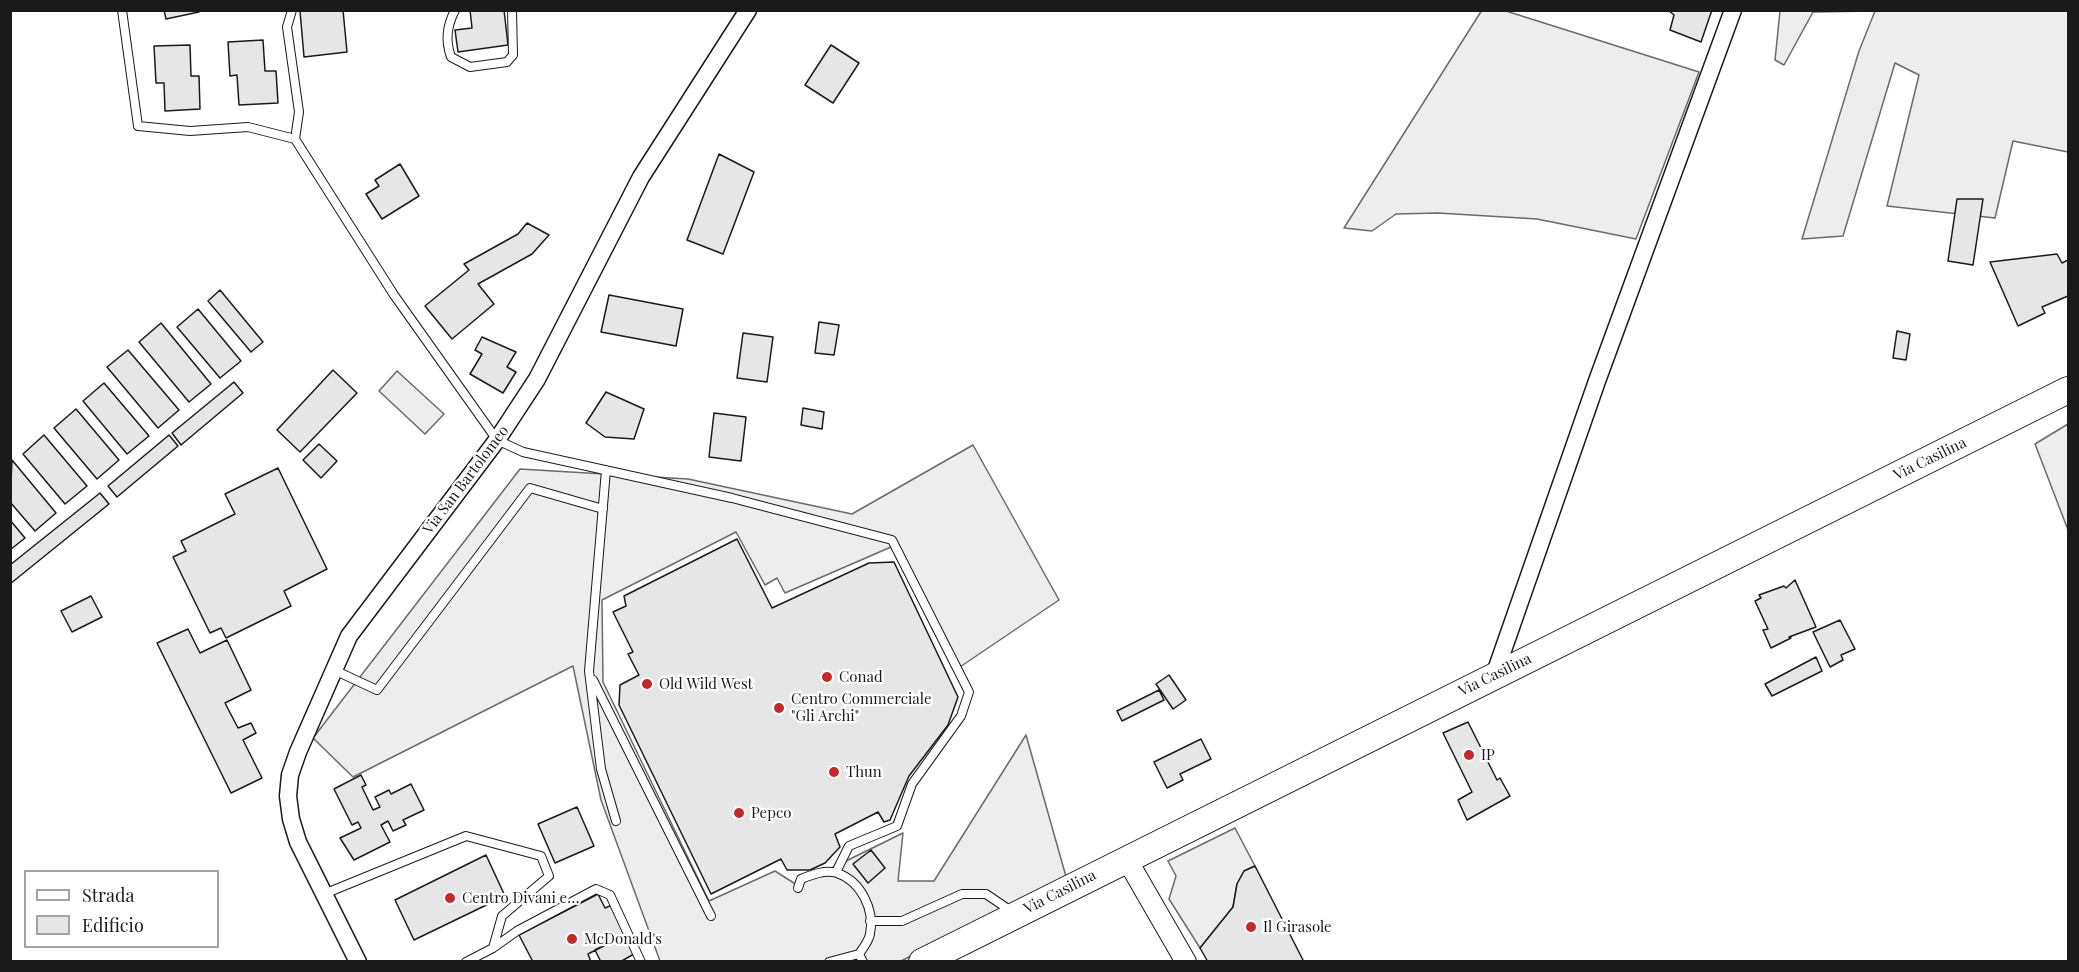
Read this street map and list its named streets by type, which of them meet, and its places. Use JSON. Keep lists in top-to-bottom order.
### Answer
{
  "streets": {
    "main road": ["Via Casilina"],
    "street": ["Via San Bartolomeo"]
  },
  "places": [
    "Conad",
    "Old Wild West",
    "Centro Commerciale \"Gli Archi\"",
    "IP",
    "Thun",
    "Pepco",
    "Centro Divani e…",
    "Il Girasole",
    "McDonald's"
  ],
  "legend": ["Strada", "Edificio"]
}
